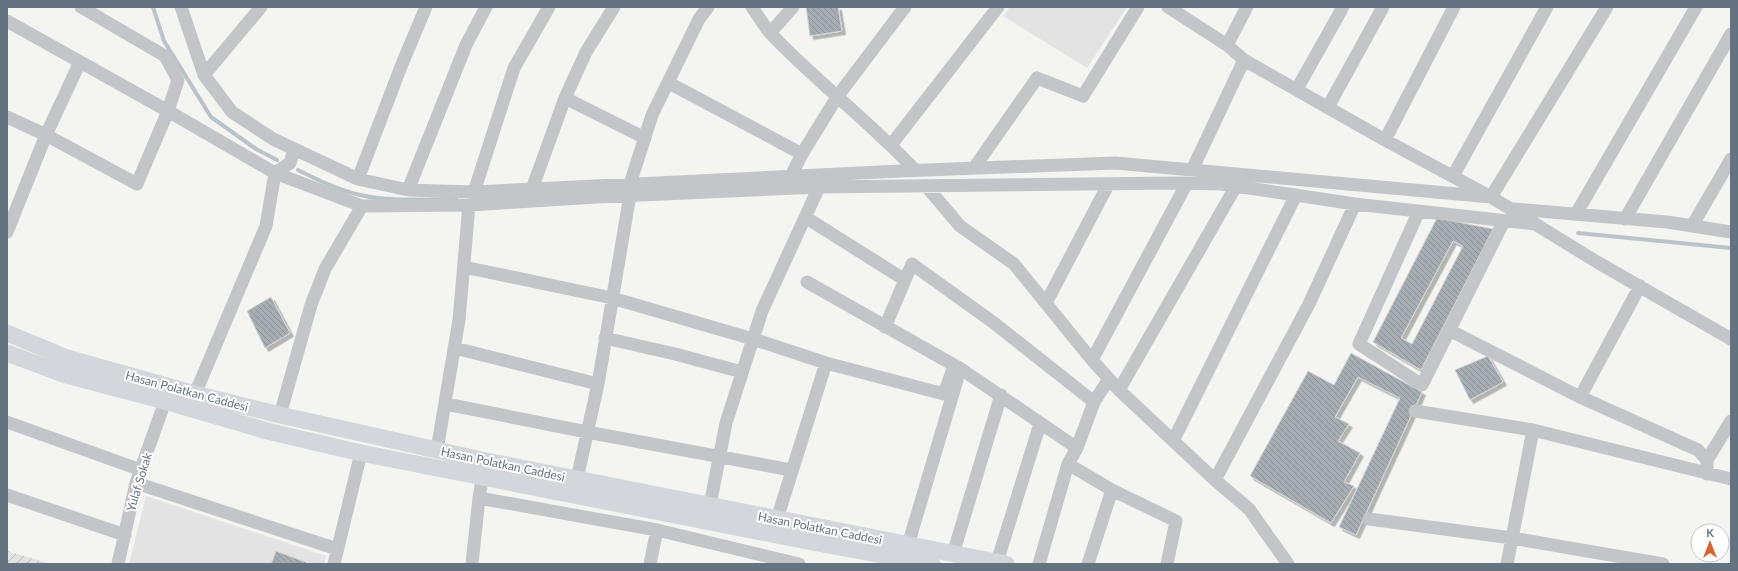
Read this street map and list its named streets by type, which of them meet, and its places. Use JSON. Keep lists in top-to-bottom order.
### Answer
{
  "streets": {
    "main road": ["Hasan Polatkan Caddesi"],
    "street": ["Yulaf Sokak"]
  },
  "crossings": [
    ["Hasan Polatkan Caddesi", "Yulaf Sokak"]
  ],
  "north": "top"
}
